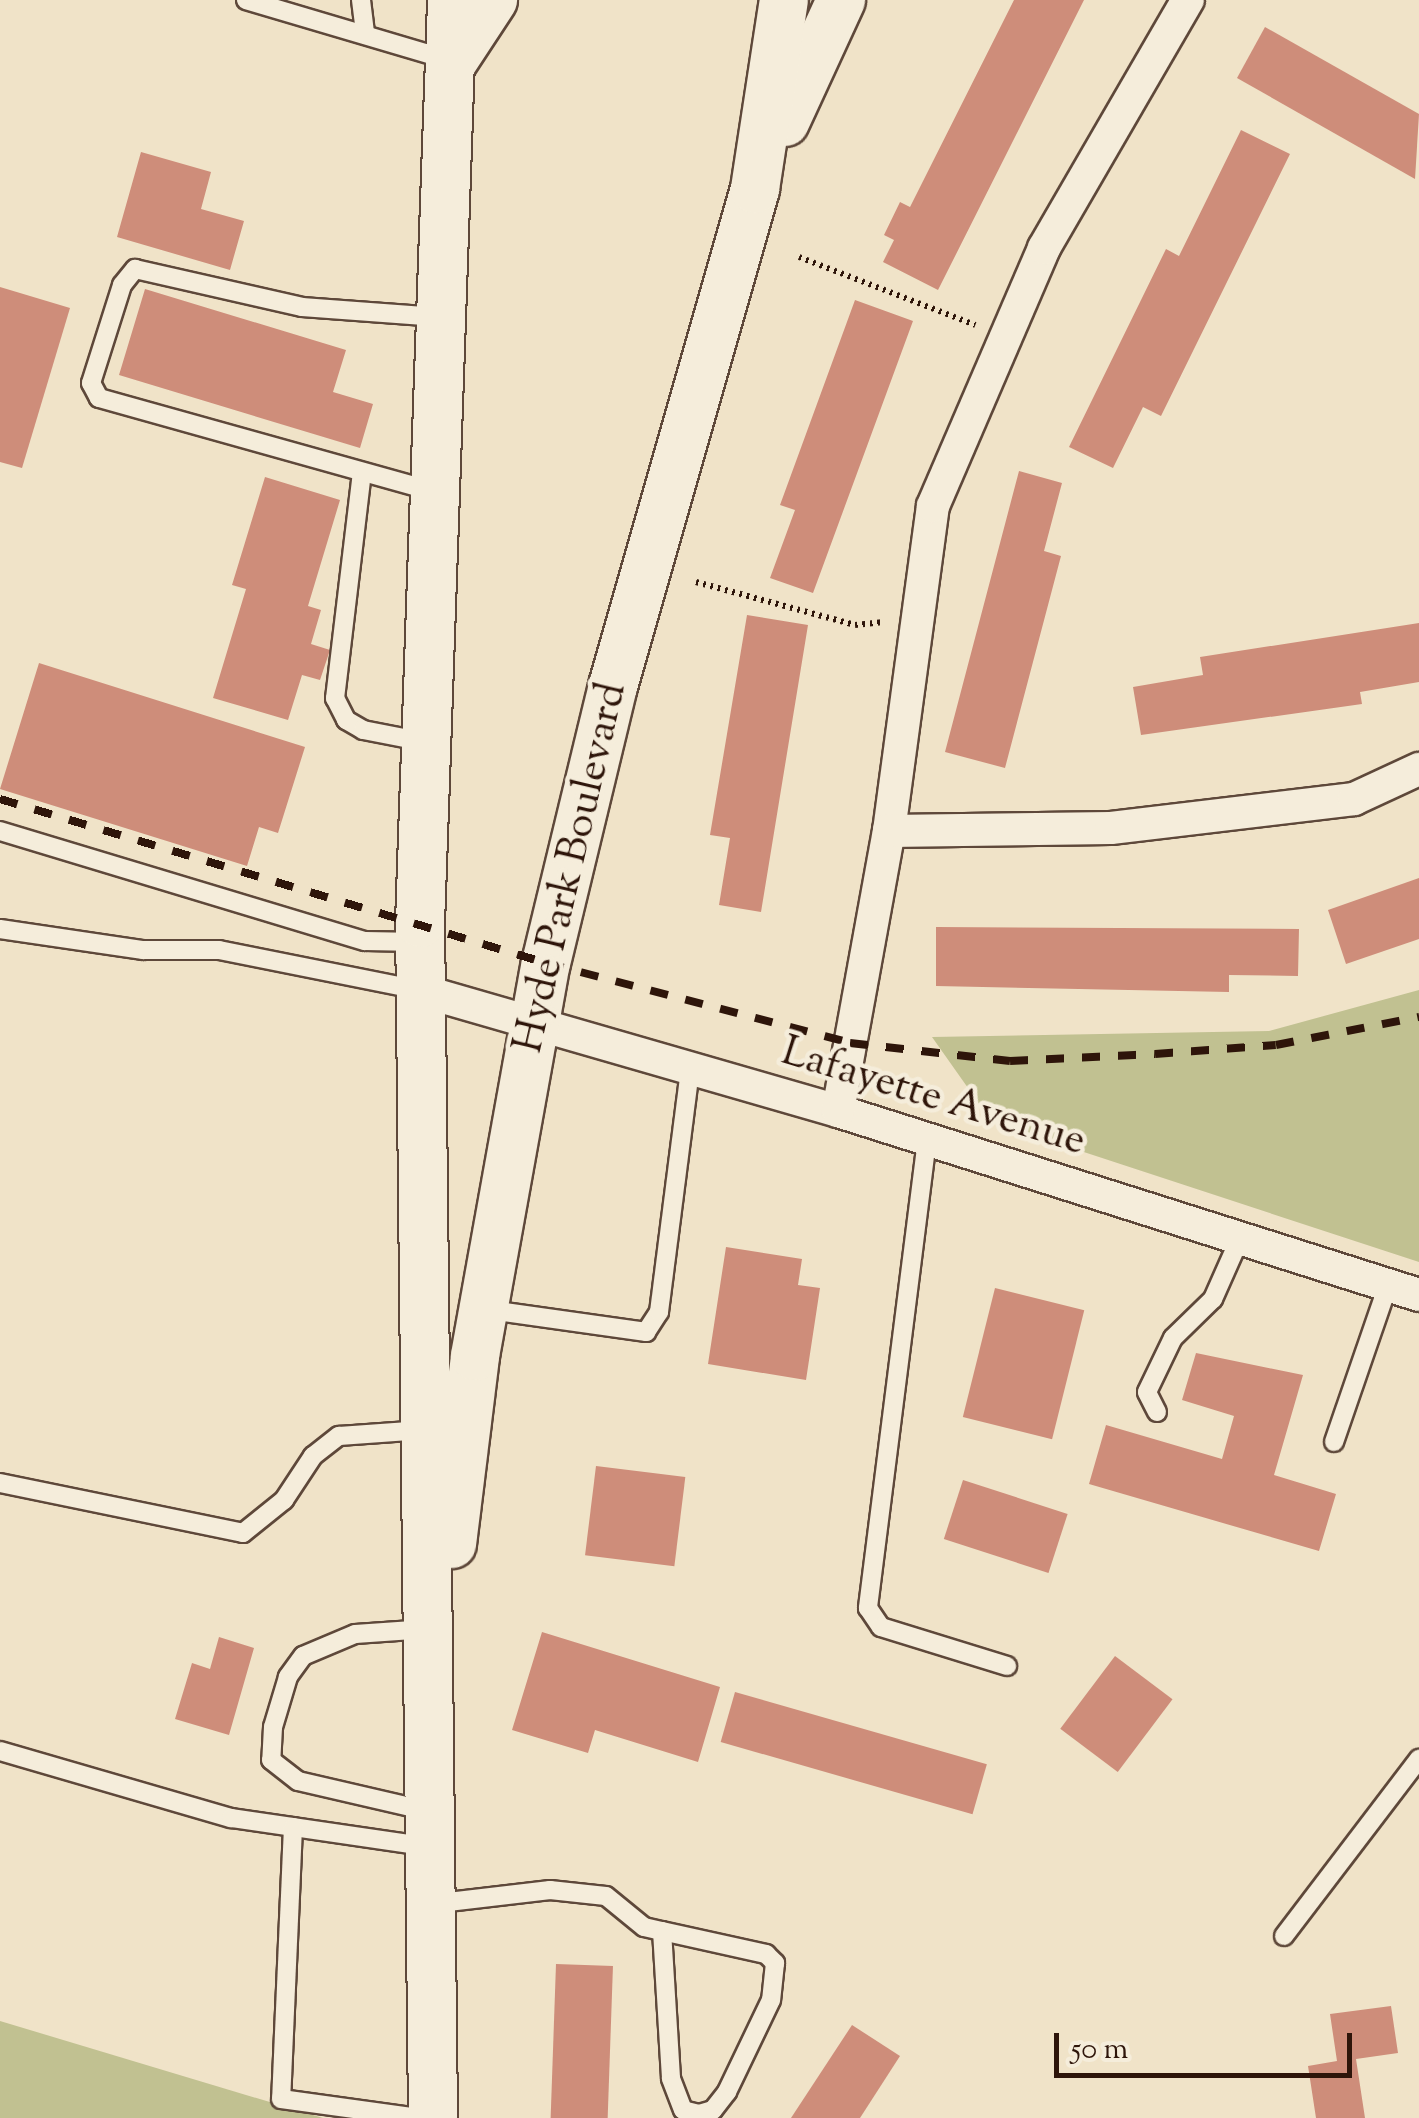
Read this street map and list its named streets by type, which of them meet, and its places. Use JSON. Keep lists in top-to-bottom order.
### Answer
{
  "streets": {
    "main road": ["Hyde Park Boulevard"],
    "street": ["Lafayette Avenue"]
  },
  "crossings": [
    ["Hyde Park Boulevard", "Lafayette Avenue"]
  ],
  "scale_bar": "50 m"
}
